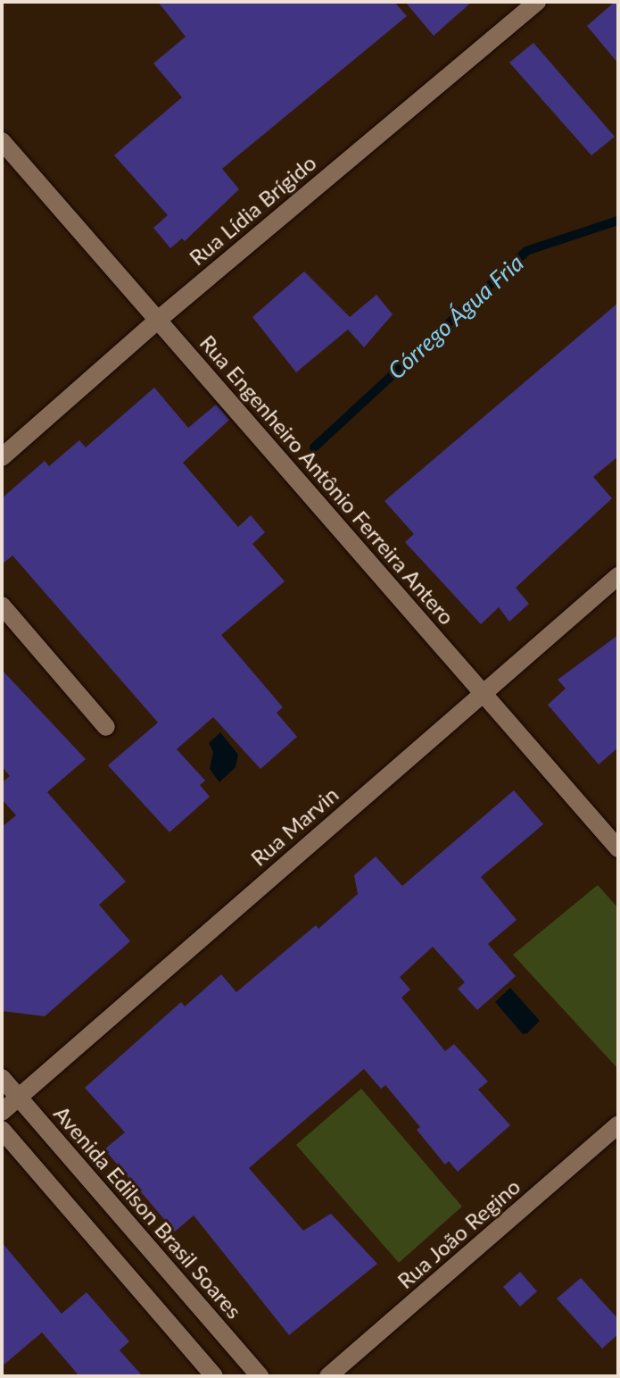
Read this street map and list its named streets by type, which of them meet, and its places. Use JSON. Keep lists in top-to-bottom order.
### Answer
{
  "streets": {
    "street": [
      "Rua Lídia Brígido",
      "Rua Engenheiro Antônio Ferreira Antero",
      "Rua Marvin",
      "Avenida Edilson Brasil Soares",
      "Rua João Regino"
    ]
  },
  "crossings": [
    ["Rua Lídia Brígido", "Rua Engenheiro Antônio Ferreira Antero"],
    ["Rua Engenheiro Antônio Ferreira Antero", "Rua Marvin"],
    ["Rua Marvin", "Avenida Edilson Brasil Soares"]
  ],
  "water": ["Córrego Água Fria"]
}
